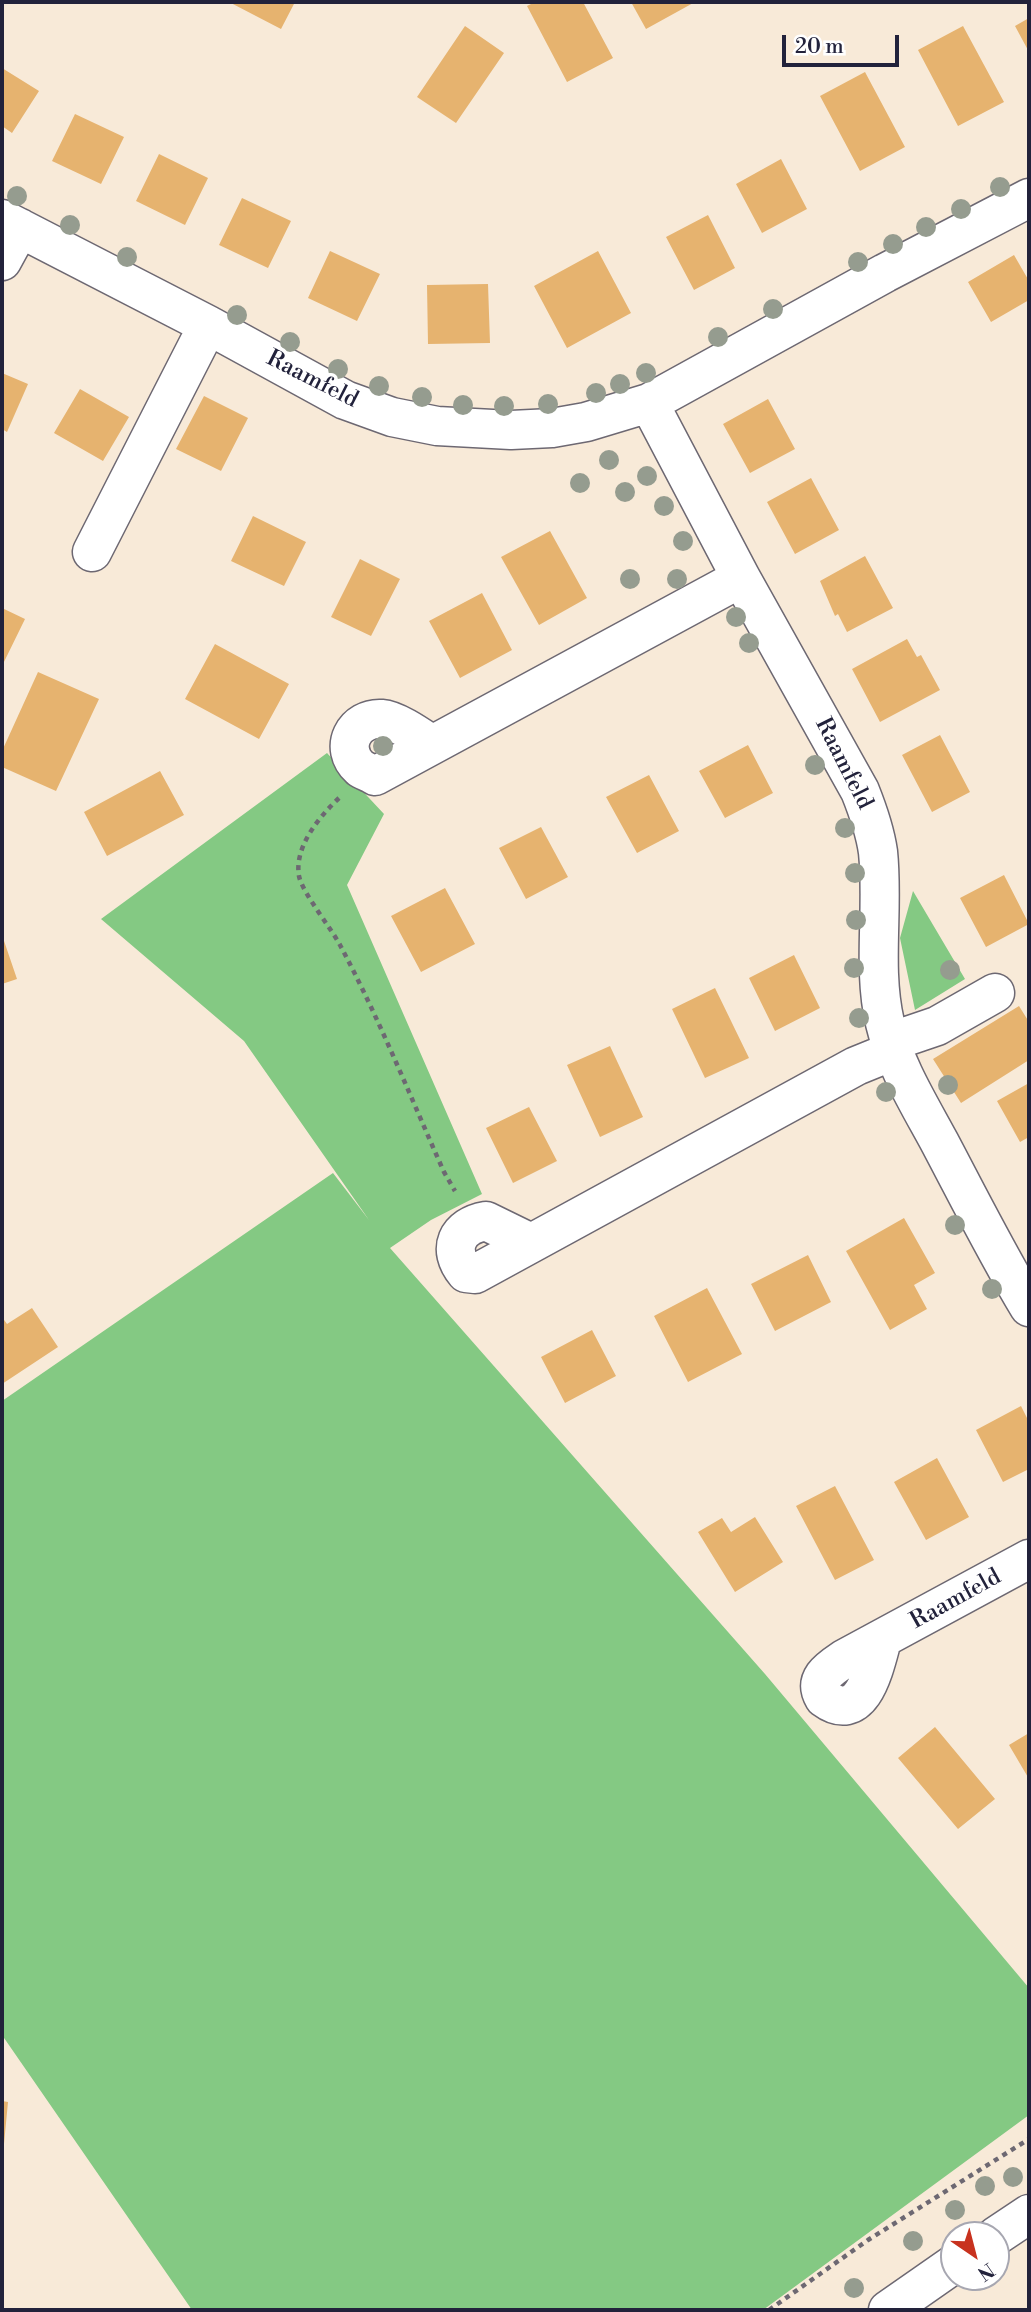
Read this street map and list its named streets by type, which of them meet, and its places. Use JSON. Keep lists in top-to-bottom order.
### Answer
{
  "streets": {
    "street": ["Raamfeld"]
  },
  "scale_bar": "20 m",
  "north": "bottom right"
}
